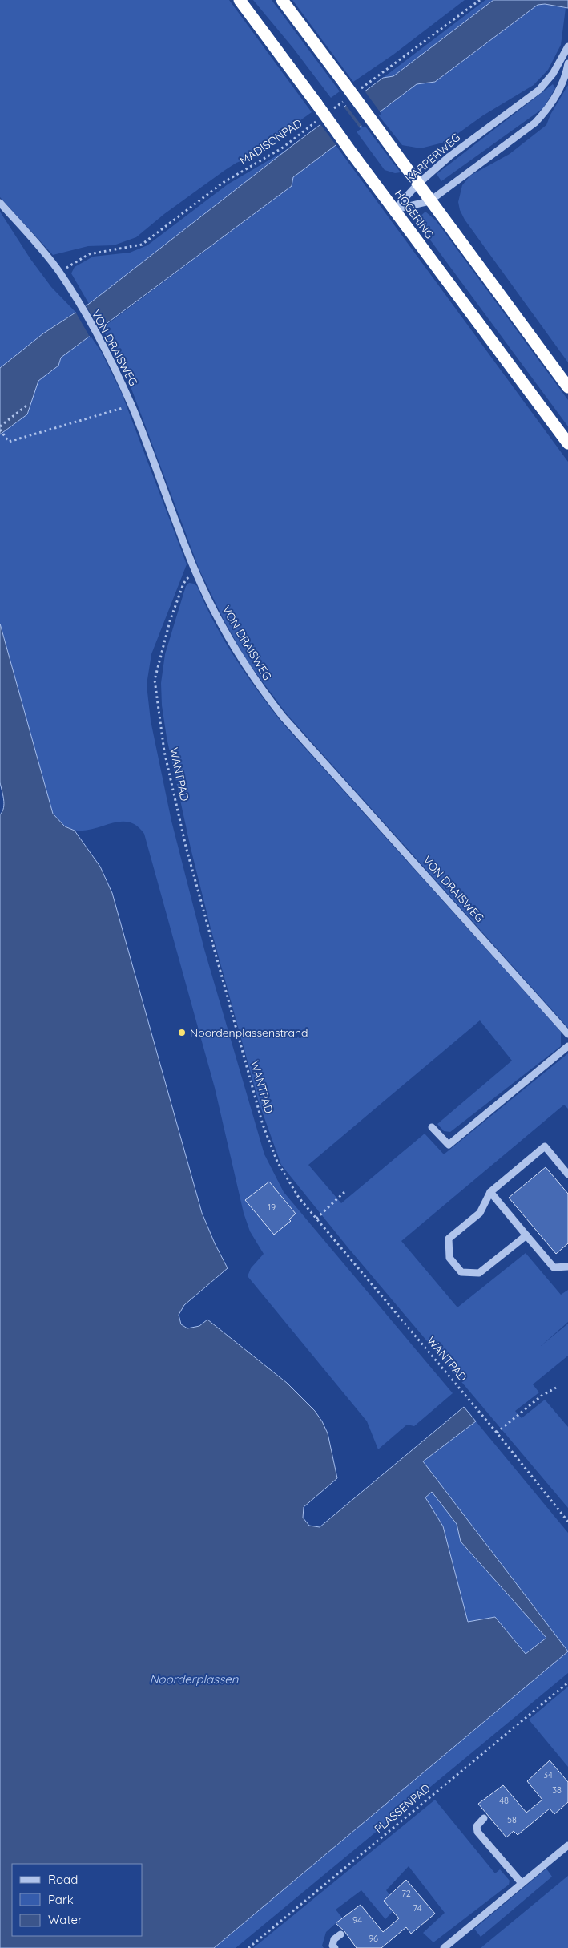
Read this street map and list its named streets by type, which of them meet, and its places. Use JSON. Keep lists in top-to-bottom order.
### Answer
{
  "streets": {
    "highway": ["HOGERING"],
    "street": ["KARPERWEG", "VON DRAISWEG"],
    "path": ["MADISONPAD", "WANTPAD", "PLASSENPAD"]
  },
  "crossings": [
    ["MADISONPAD", "VON DRAISWEG"],
    ["KARPERWEG", "HOGERING"],
    ["VON DRAISWEG", "WANTPAD"]
  ],
  "water": ["Noorderplassen"],
  "places": ["Noordenplassenstrand"],
  "house_numbers": [
    "19",
    "34",
    "38",
    "48",
    "58",
    "72",
    "74",
    "94",
    "96"
  ],
  "legend": ["Road", "Park", "Water"]
}
